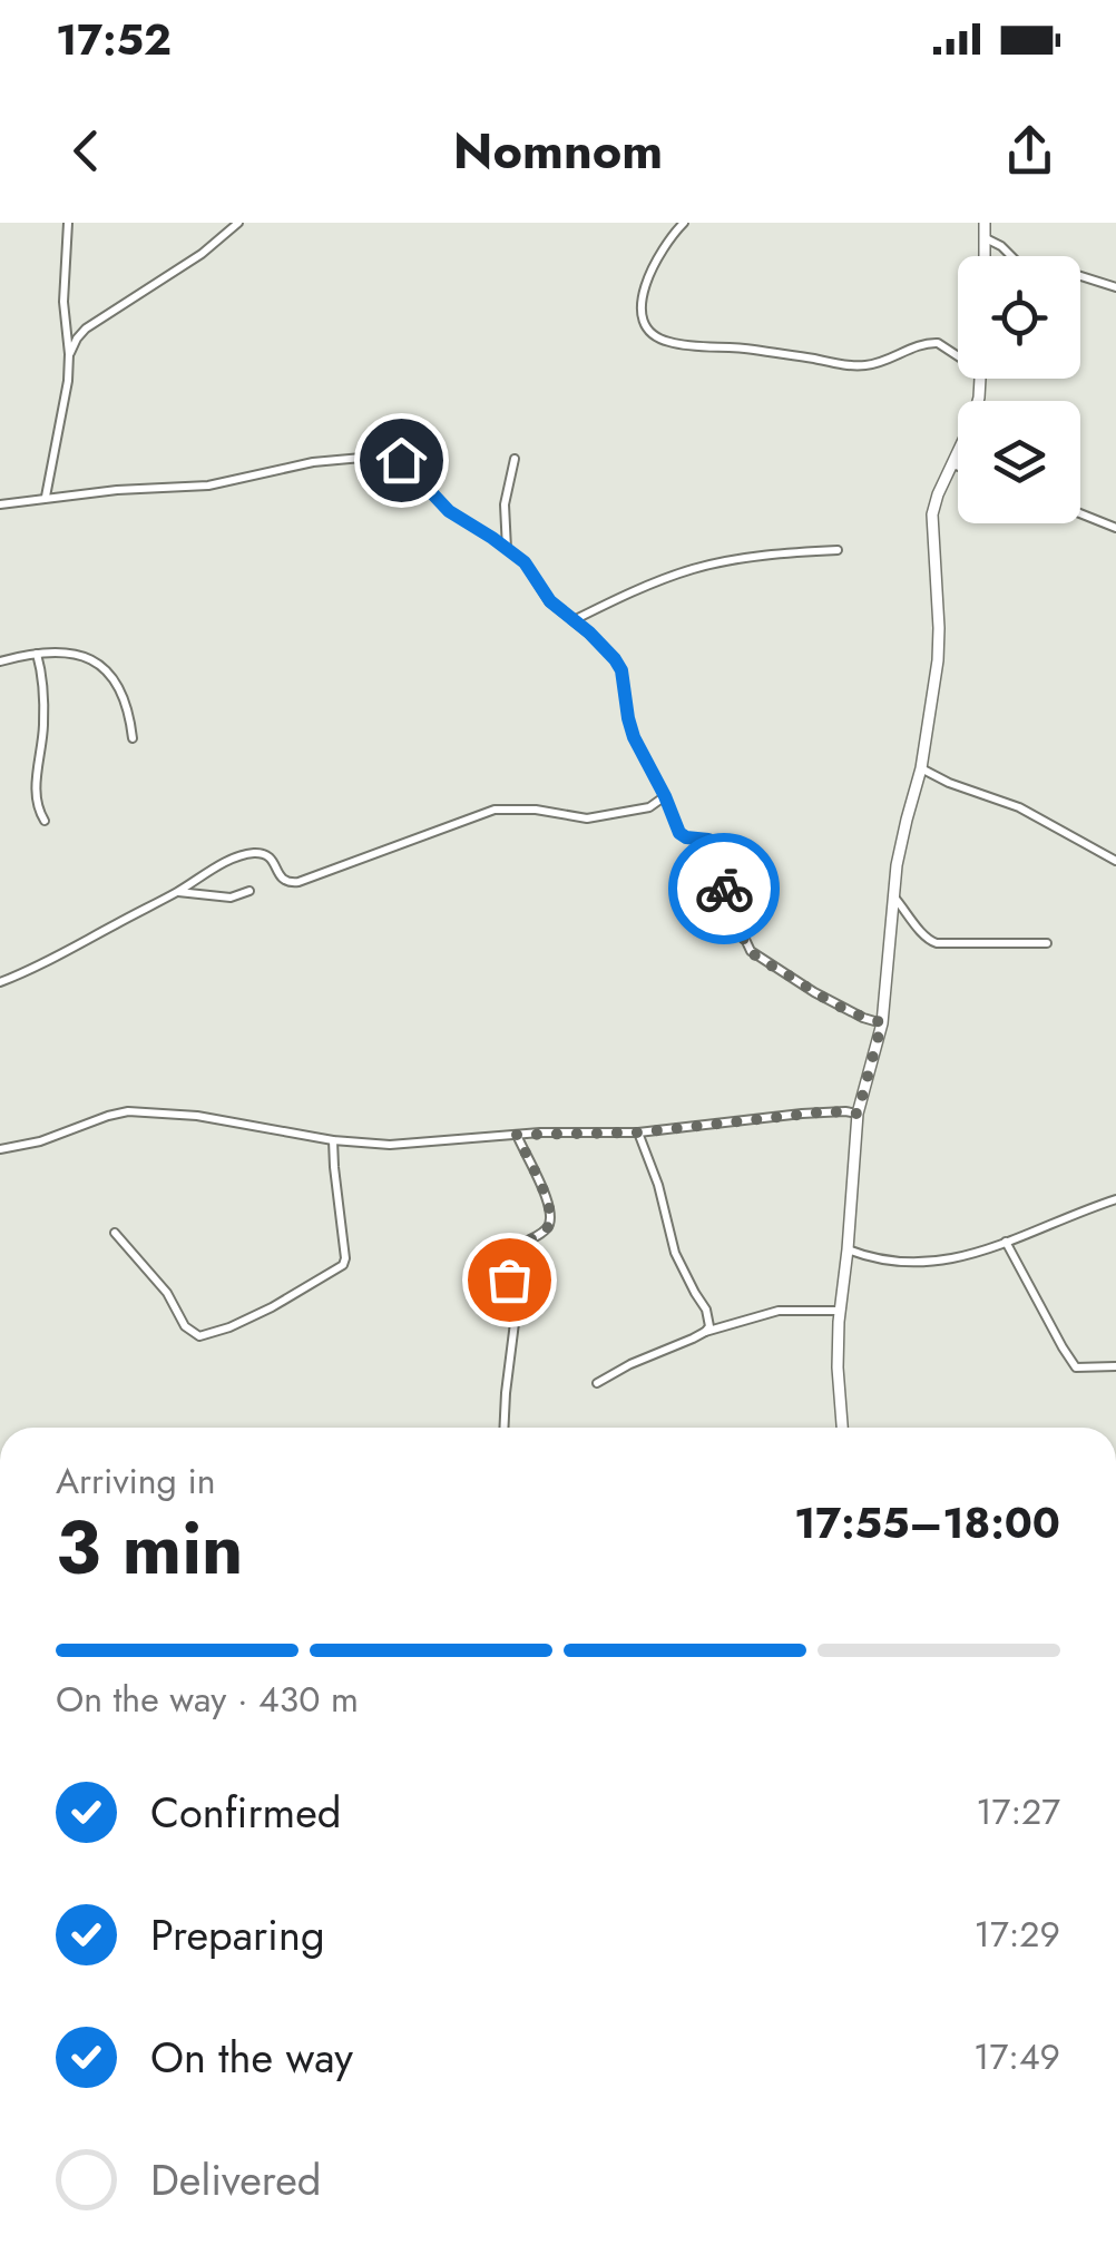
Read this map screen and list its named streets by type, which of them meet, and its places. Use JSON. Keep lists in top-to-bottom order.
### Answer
{
  "page": {
    "status": "17:52",
    "header": "Nomnom",
    "heading": ["3 min", "Arriving in", "17:55–18:00"],
    "bar": "On the way · 430 m",
    "list": [
      ["Confirmed", "17:27"],
      ["Preparing", "17:29"],
      ["On the way", "17:49"],
      "Delivered"
    ]
  }
}
